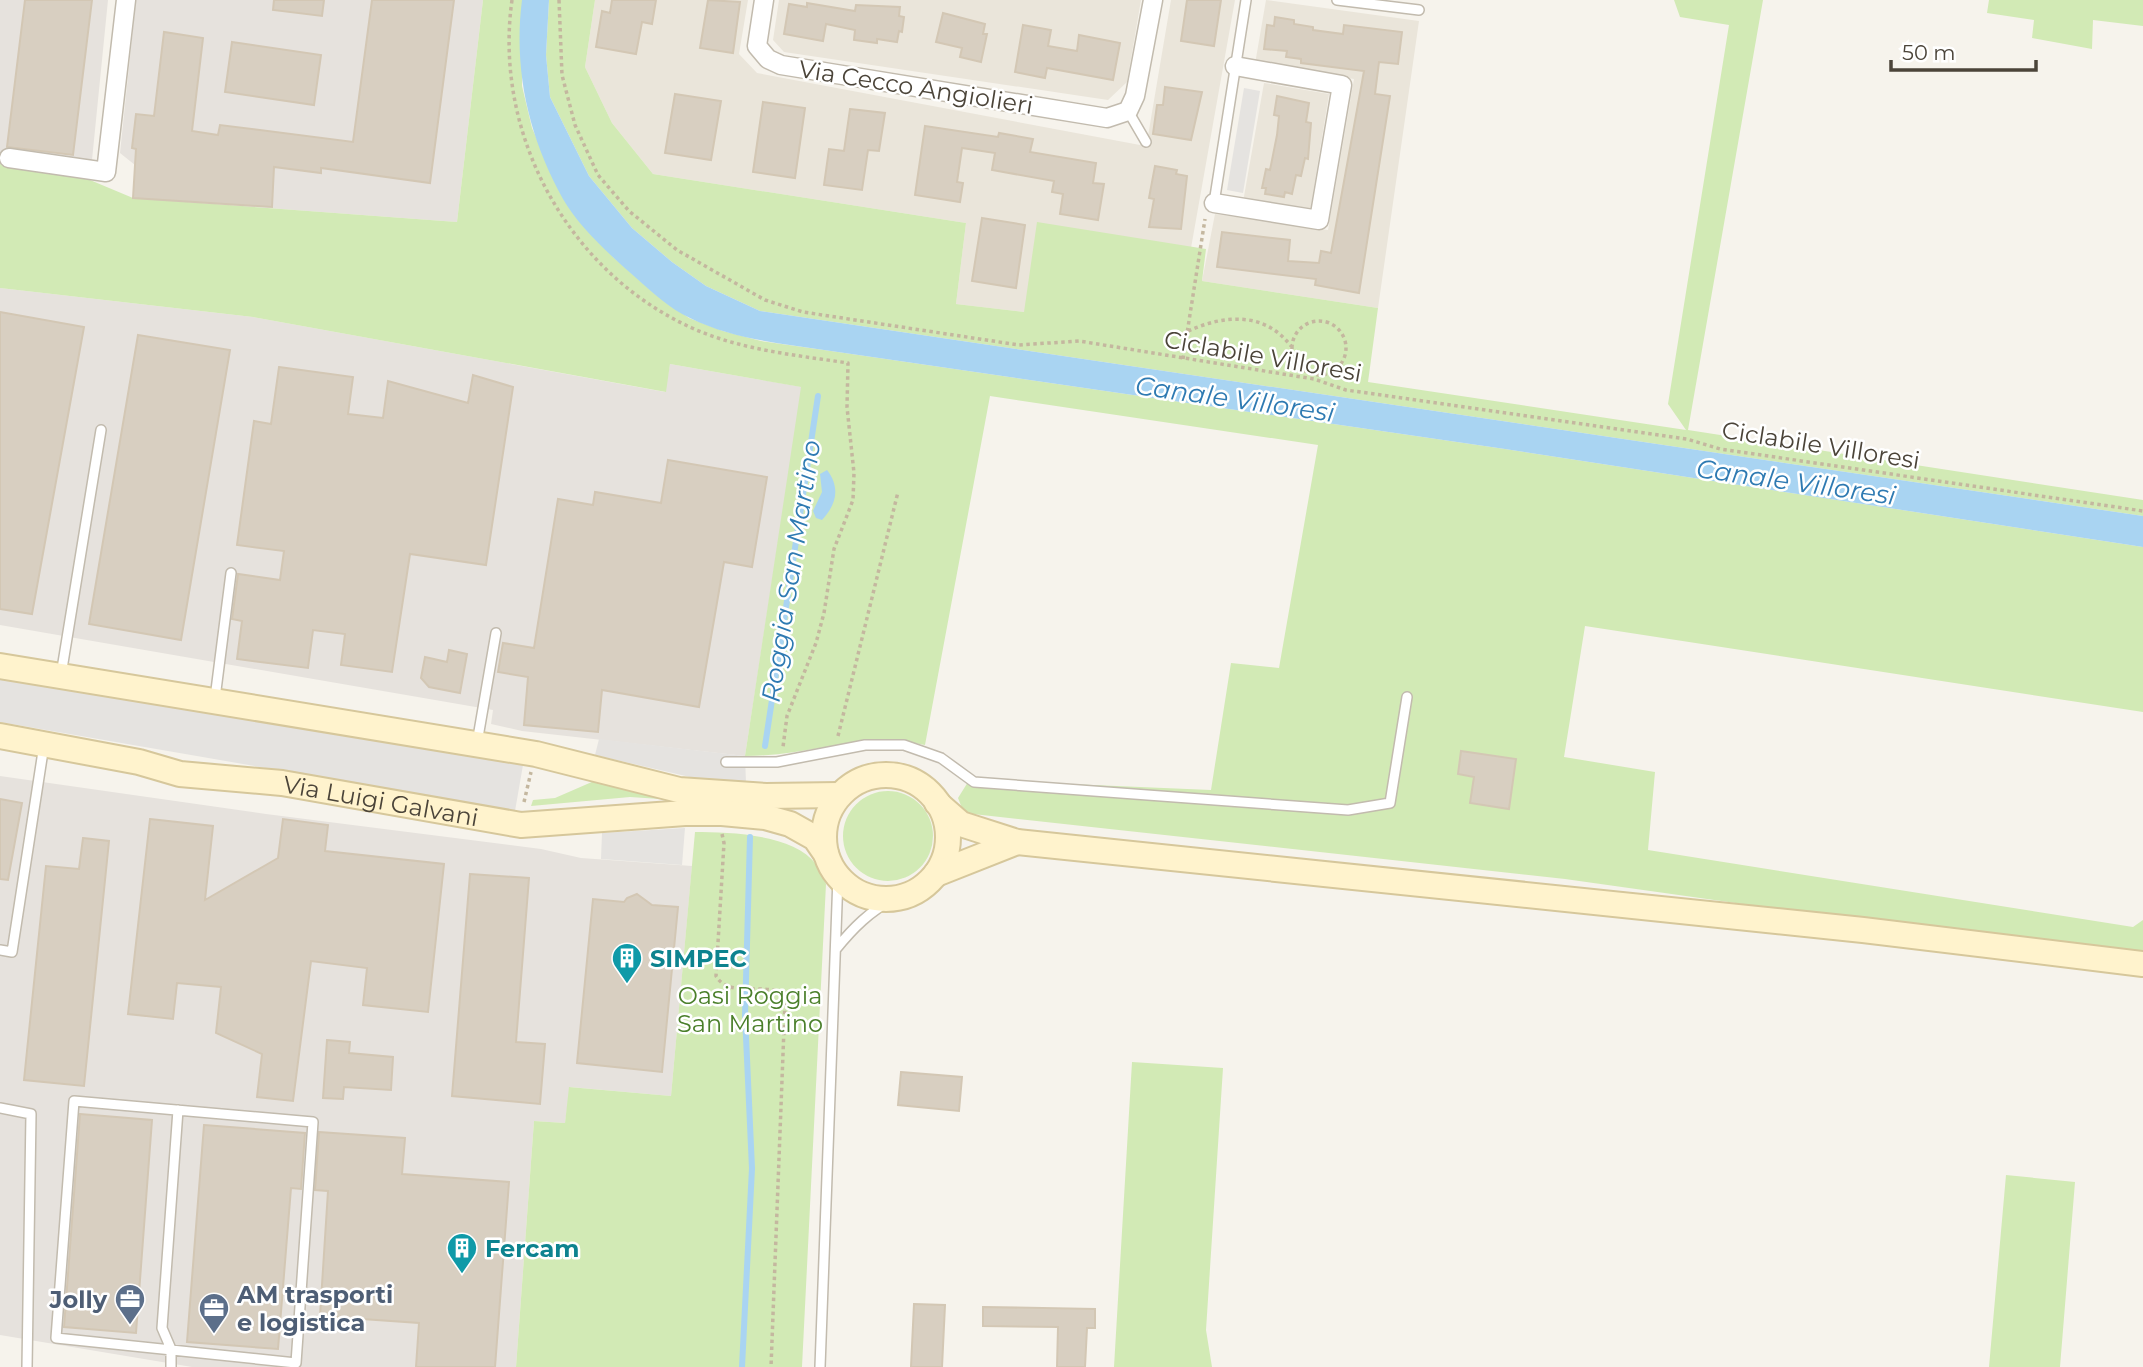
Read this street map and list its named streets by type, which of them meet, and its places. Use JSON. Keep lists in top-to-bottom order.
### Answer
{
  "streets": {
    "main road": ["Via Luigi Galvani"],
    "street": ["Via Cecco Angiolieri"],
    "path": ["Ciclabile Villoresi"]
  },
  "water": ["Canale Villoresi", "Roggia San Martino"],
  "parks": ["Oasi Roggia San Martino"],
  "places": {
    "building": ["SIMPEC", "Fercam"],
    "office": ["Jolly", "AM trasporti e logistica"]
  },
  "scale_bar": "50 m"
}
